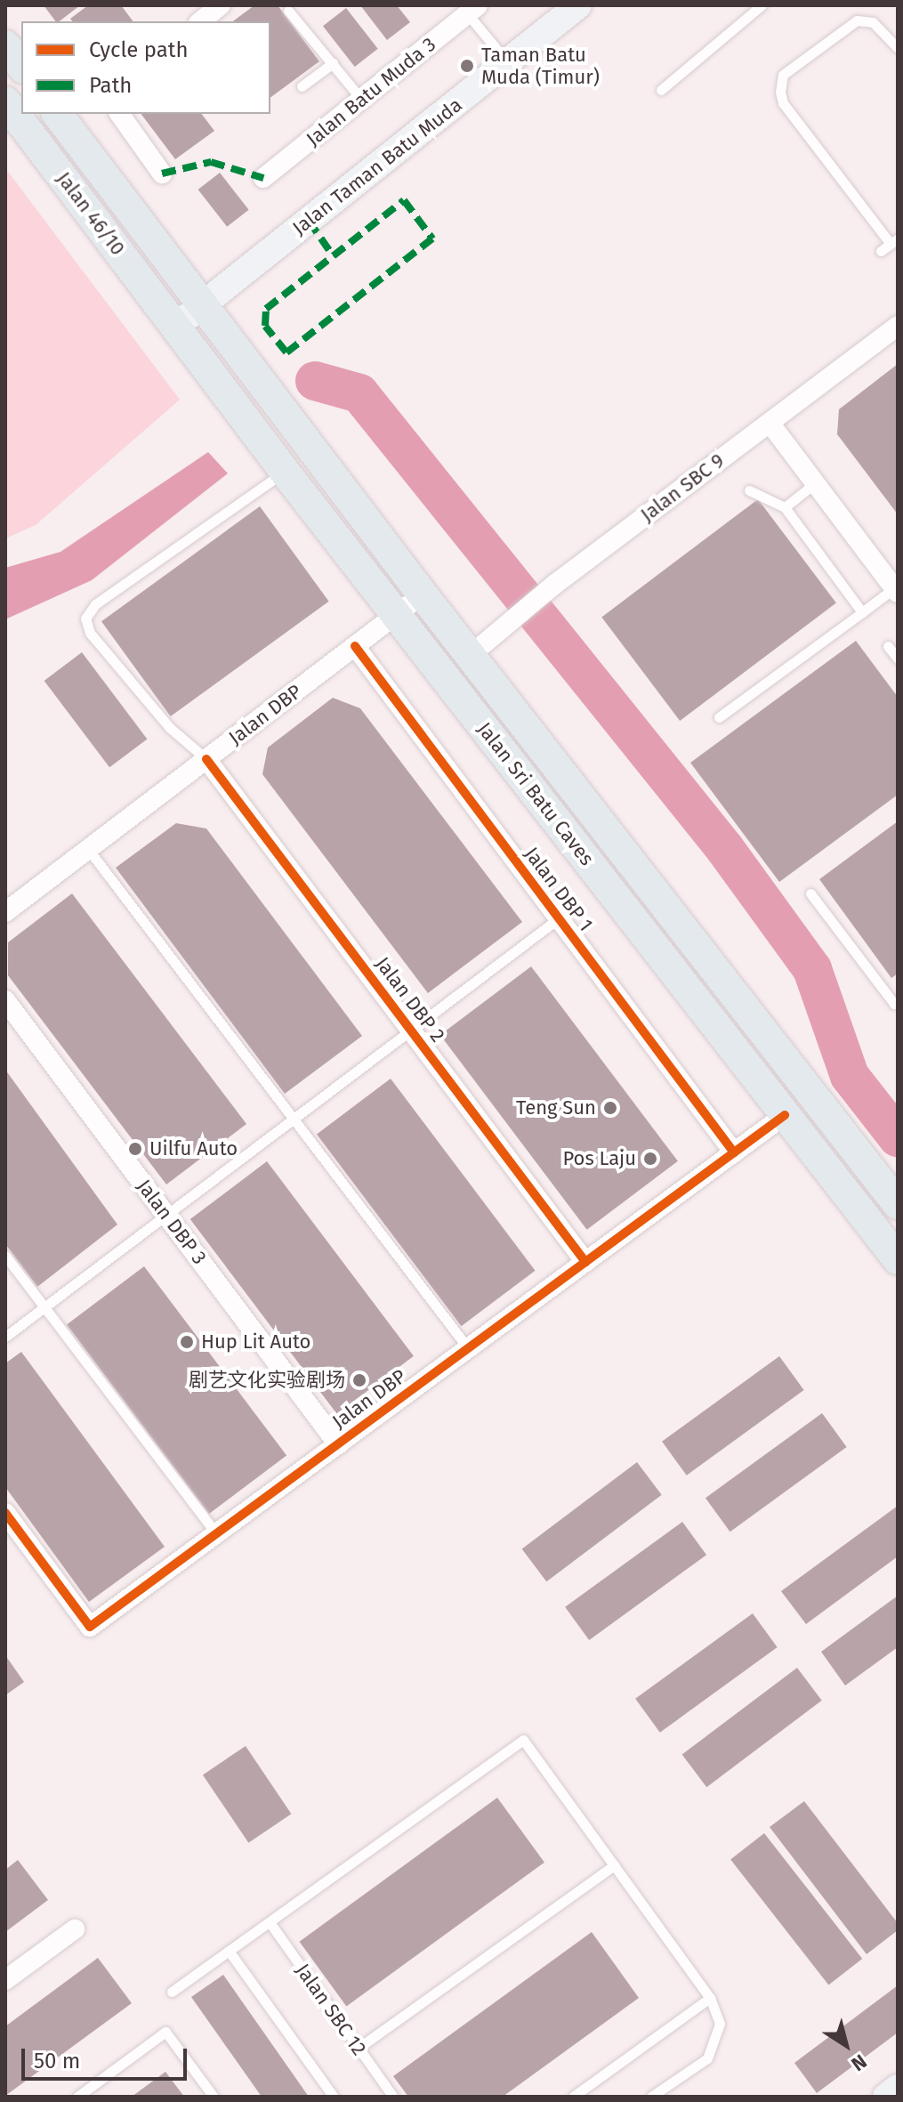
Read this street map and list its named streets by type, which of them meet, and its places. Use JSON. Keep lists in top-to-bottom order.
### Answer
{
  "streets": {
    "main road": ["Jalan 46/10", "Jalan Sri Batu Caves"],
    "street": [
      "Jalan Batu Muda 3",
      "Jalan Taman Batu Muda",
      "Jalan SBC 9",
      "Jalan DBP",
      "Jalan DBP 1",
      "Jalan DBP 2",
      "Jalan DBP 3"
    ],
    "lane": ["Jalan SBC 12"]
  },
  "crossings": [
    ["Jalan Taman Batu Muda", "Jalan 46/10"],
    ["Jalan Taman Batu Muda", "Jalan Sri Batu Caves"],
    ["Jalan 46/10", "Jalan Sri Batu Caves"],
    ["Jalan SBC 9", "Jalan Sri Batu Caves"],
    ["Jalan DBP", "Jalan Sri Batu Caves"],
    ["Jalan DBP", "Jalan DBP 1"],
    ["Jalan DBP", "Jalan DBP 2"],
    ["Jalan DBP", "Jalan DBP 3"]
  ],
  "places": [
    "Taman Batu Muda (Timur)",
    "Teng Sun",
    "Uilfu Auto",
    "Pos Laju",
    "Hup Lit Auto",
    "剧艺文化实验剧场"
  ],
  "legend": ["Cycle path", "Path"],
  "scale_bar": "50 m",
  "north": "bottom right"
}
